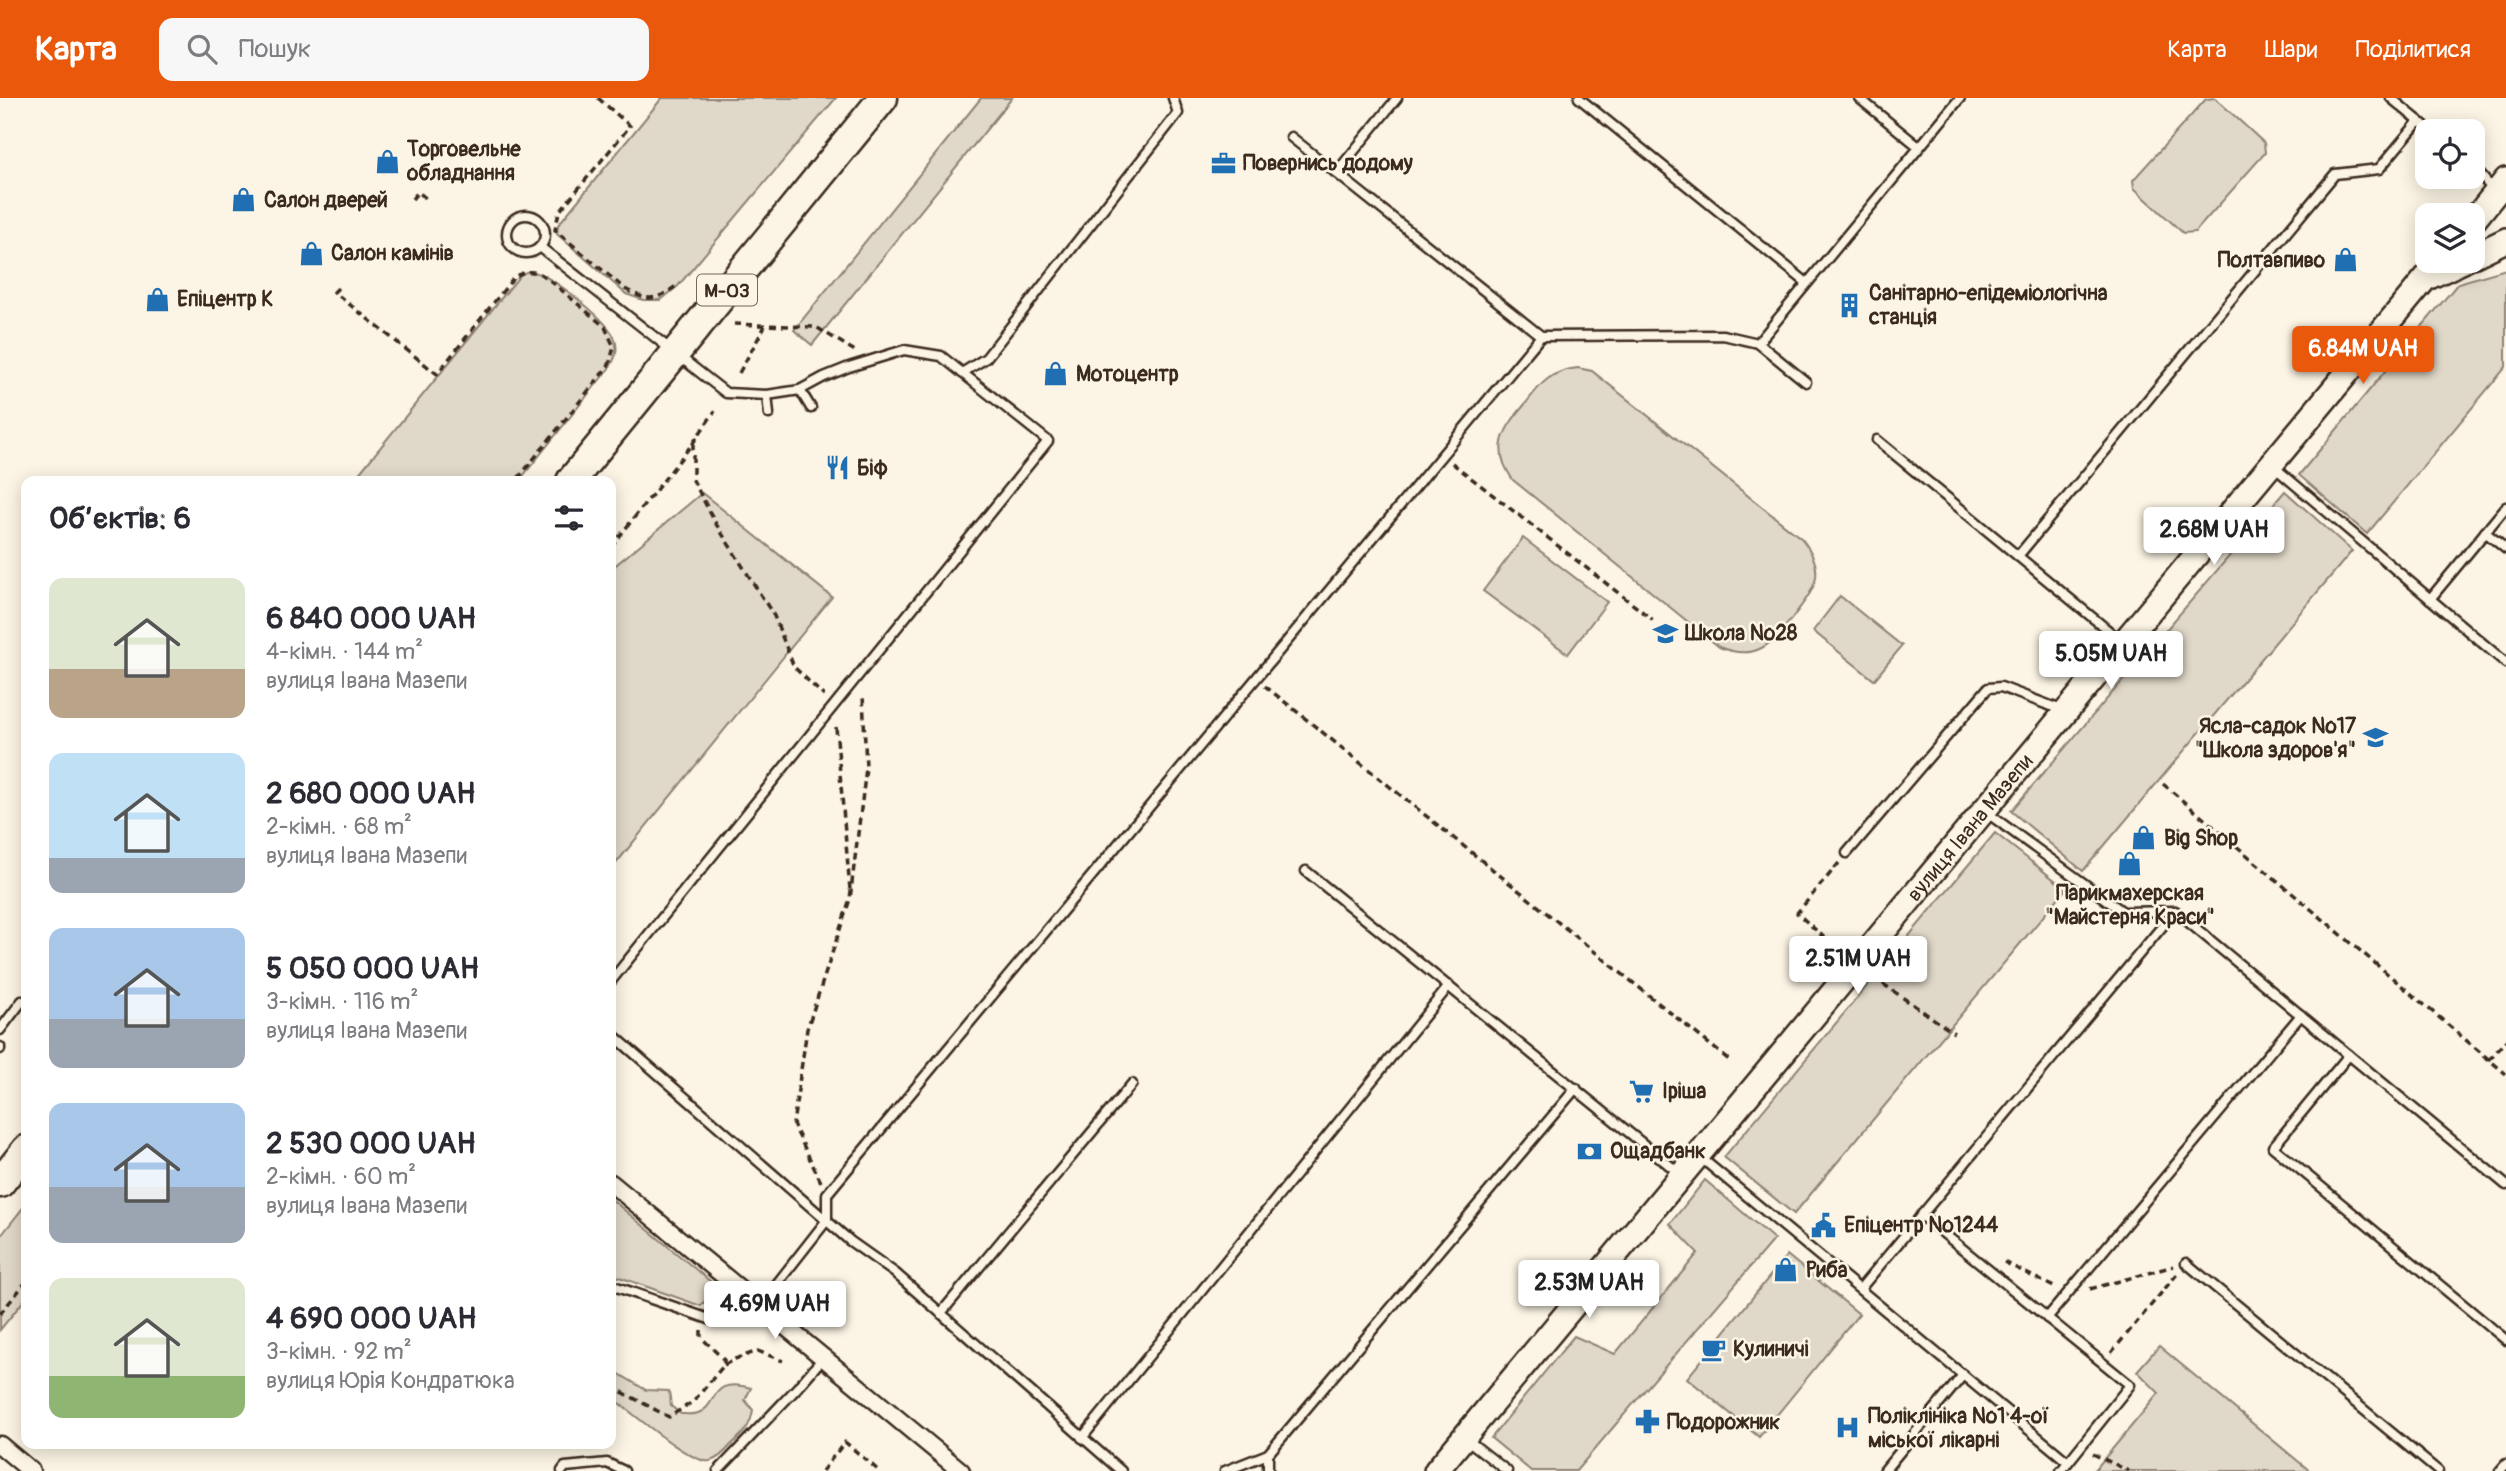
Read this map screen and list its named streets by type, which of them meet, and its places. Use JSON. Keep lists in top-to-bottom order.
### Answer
{
  "streets": {
    "highway": ["М-03"],
    "main road": ["вулиця Івана Мазепи"]
  },
  "places": {
    "shop": [
      "Торговельне обладнання",
      "Салон дверей",
      "Салон камінів",
      "Полтавпиво",
      "Епіцентр К",
      "Мотоцентр",
      "Big Shop",
      "Парикмахерская \"Майстерня Краси\"",
      "Риба"
    ],
    "office": ["Повернись додому"],
    "building": ["Санітарно-епідеміологічна станція"],
    "restaurant": ["Біф"],
    "school or university": ["Школа №28", "Ясла-садок №17 \"Школа здоров'я\""],
    "supermarket": ["Іріша"],
    "bank": ["Ощадбанк"],
    "public building": ["Епіцентр №1244"],
    "cafe": ["Кулиничі"],
    "pharmacy": ["Подорожник"],
    "hospital": ["Поліклініка №1 4-ої міської лікарні"]
  },
  "page": {
    "header": "Карта",
    "search": "Пошук",
    "nav": ["Карта", "Шари", "Поділитися"],
    "price": [
      "6.84M UAH",
      "2.68M UAH",
      "5.05M UAH",
      "2.51M UAH",
      "2.53M UAH",
      "4.69M UAH"
    ],
    "heading": "Об’єктів: 6",
    "list": [
      {
        "name": "6 840 000 UAH",
        "note": "4-кімн. · 144 m² · вулиця Івана Мазепи"
      },
      {
        "name": "2 680 000 UAH",
        "note": "2-кімн. · 68 m² · вулиця Івана Мазепи"
      },
      {
        "name": "5 050 000 UAH",
        "note": "3-кімн. · 116 m² · вулиця Івана Мазепи"
      },
      {
        "name": "2 530 000 UAH",
        "note": "2-кімн. · 60 m² · вулиця Івана Мазепи"
      },
      {
        "name": "4 690 000 UAH",
        "note": "3-кімн. · 92 m² · вулиця Юрія Кондратюка"
      }
    ]
  }
}
